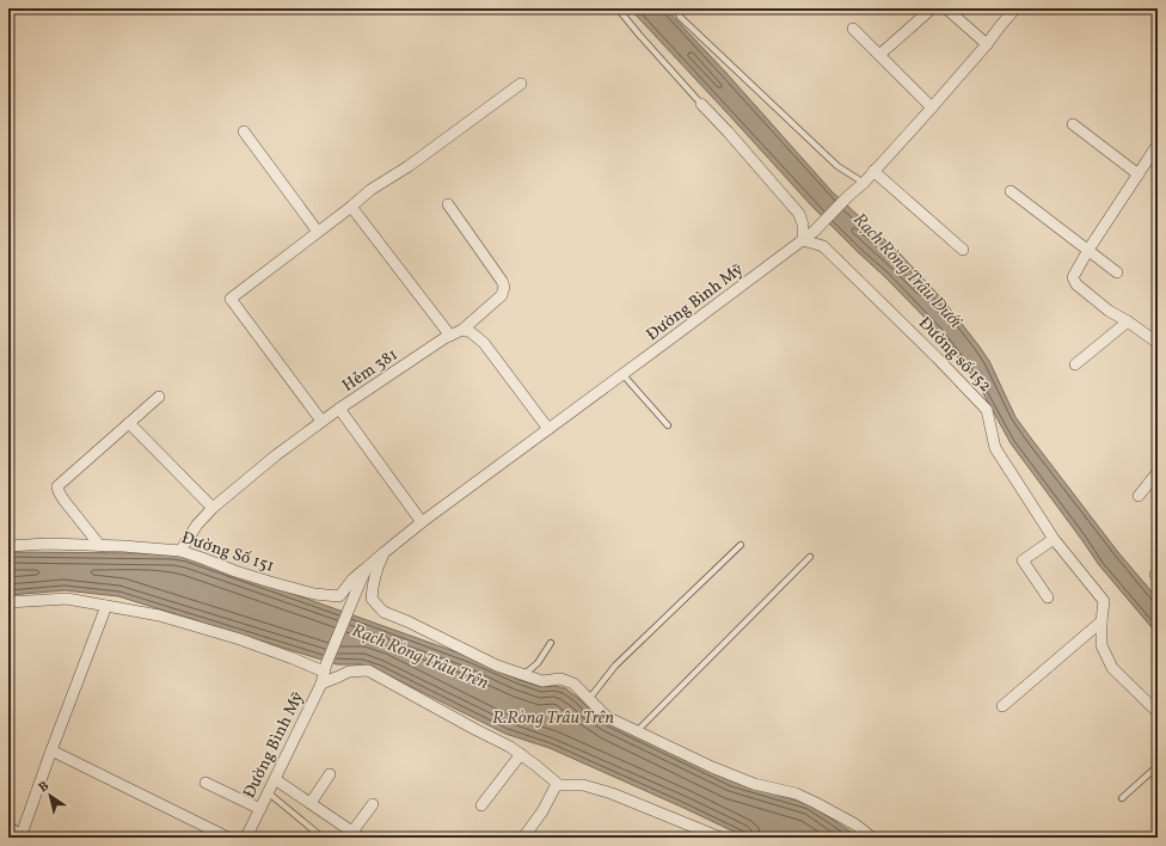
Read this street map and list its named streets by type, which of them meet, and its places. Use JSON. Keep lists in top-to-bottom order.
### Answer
{
  "streets": {
    "street": [
      "Đường Bình Mỹ",
      "Đường số 152",
      "Hẻm 381",
      "Đường Số 151"
    ]
  },
  "crossings": [
    ["Đường Bình Mỹ", "Đường số 152"],
    ["Đường Bình Mỹ", "Đường Số 151"],
    ["Hẻm 381", "Đường Số 151"]
  ],
  "water": ["Rạch Ròng Trâu Dưới", "Rạch Ròng Trâu Trên", "R.Ròng Trâu Trên"],
  "north": "top left"
}
